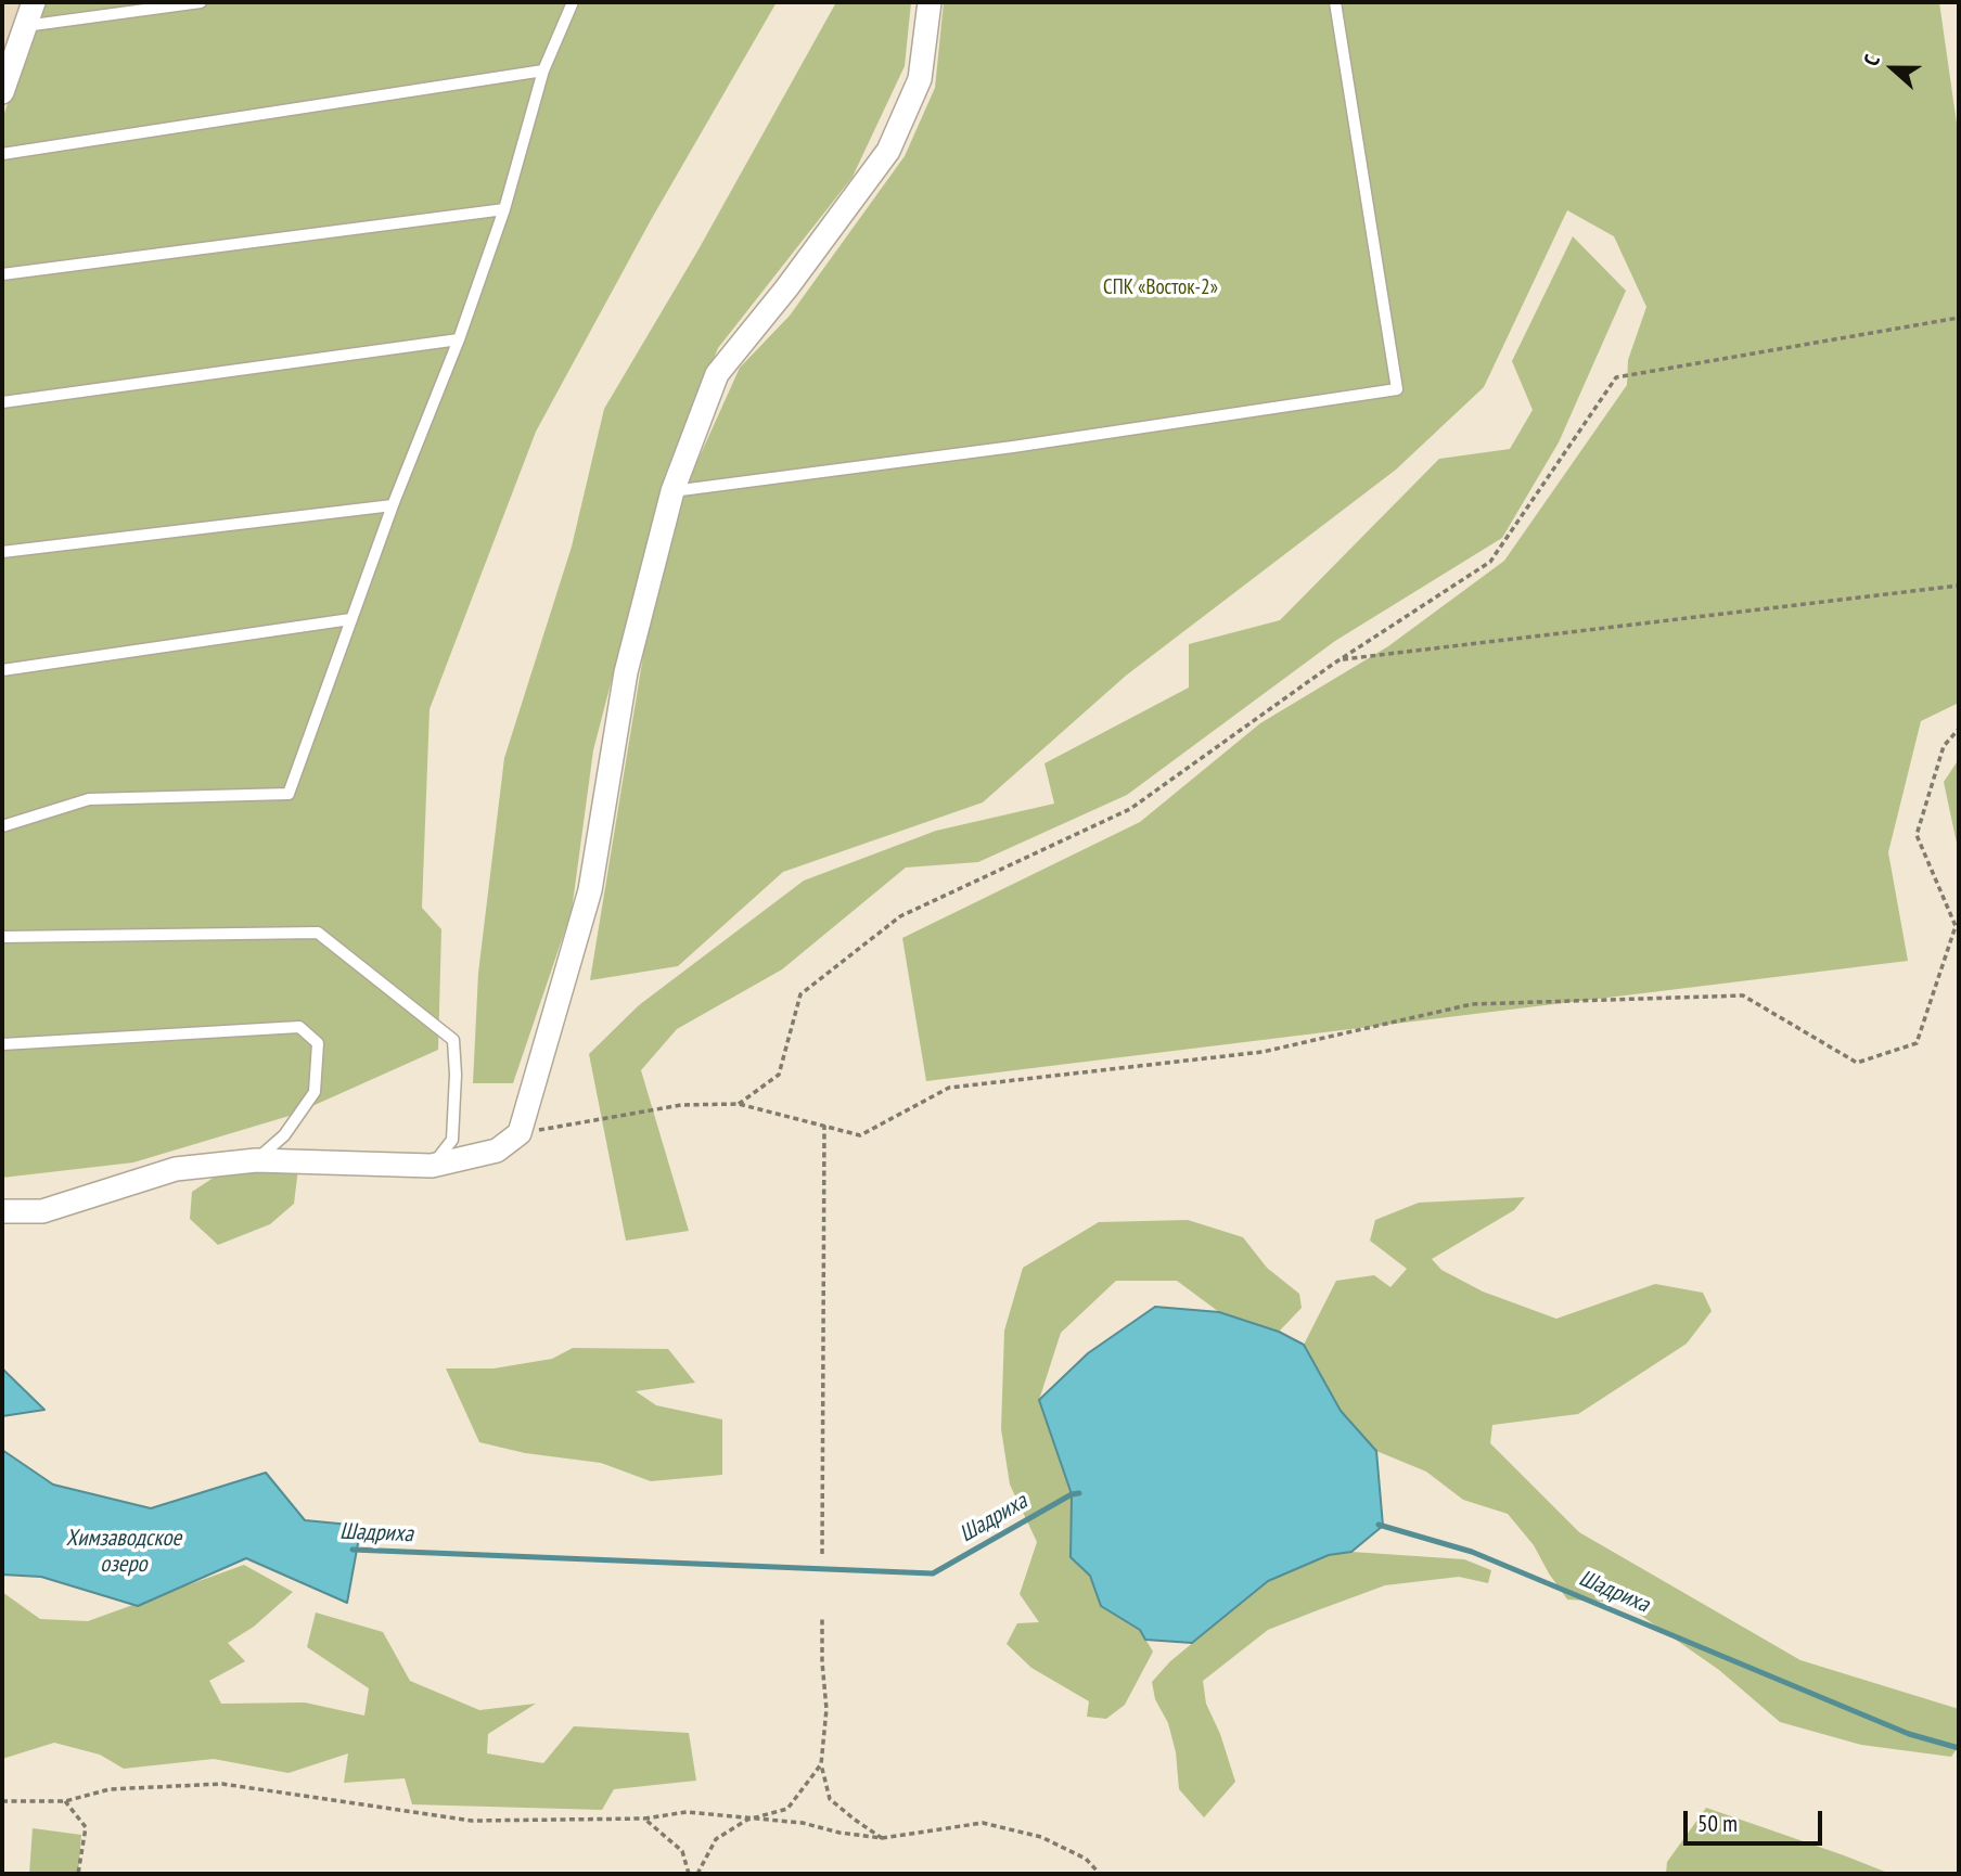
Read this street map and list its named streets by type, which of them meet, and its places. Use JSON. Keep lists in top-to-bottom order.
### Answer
{
  "water": ["Шадриха", "Химзаводское озеро"],
  "parks": ["СПК «Восток-2»"],
  "scale_bar": "50 m",
  "north": "left"
}
